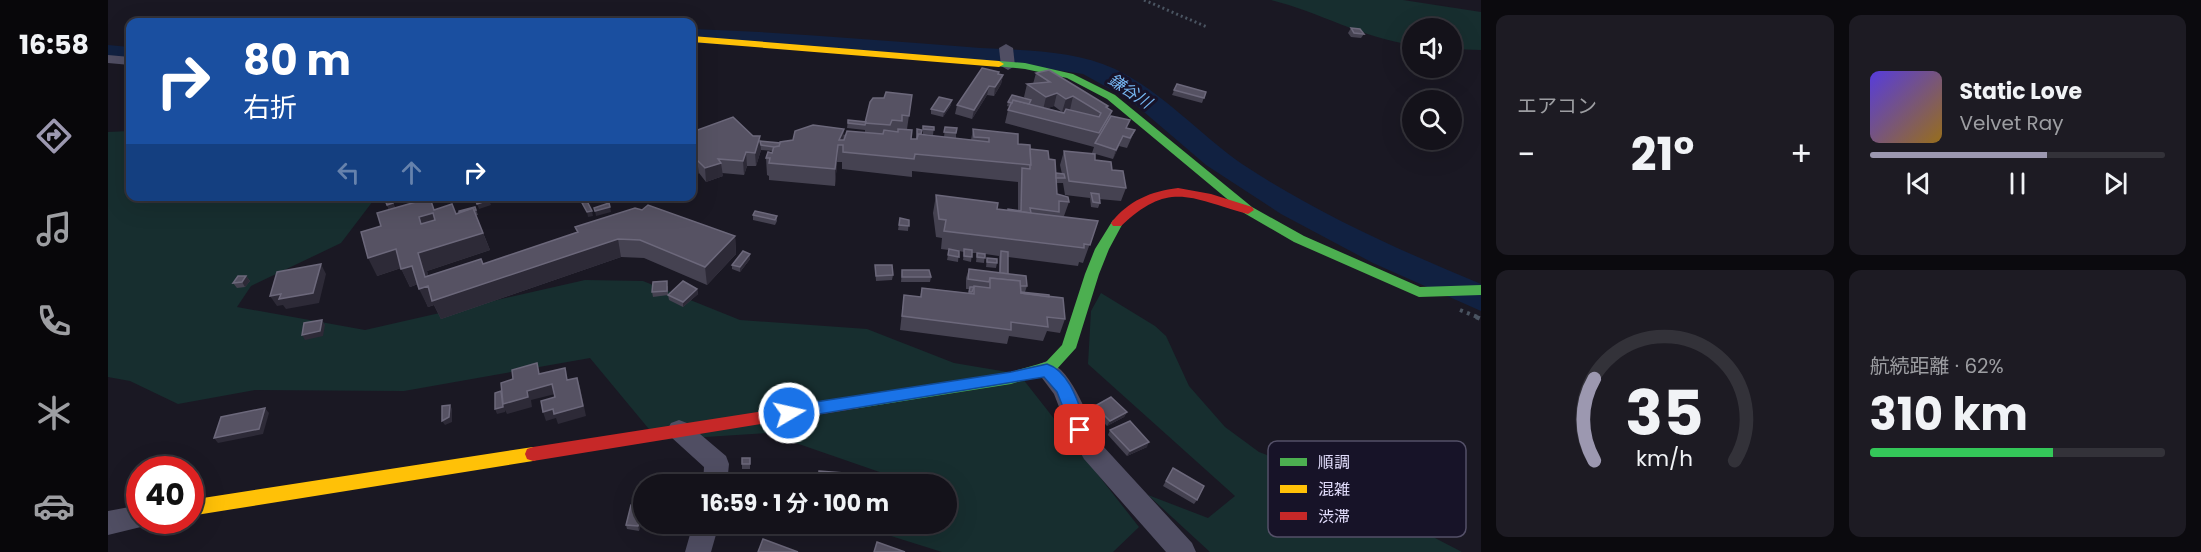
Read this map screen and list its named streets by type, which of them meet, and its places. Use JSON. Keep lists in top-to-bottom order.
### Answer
{
  "water": ["鎌谷川"],
  "legend": ["順調", "混雑", "渋滞"],
  "page": {
    "tabs": "16:58",
    "tile": [
      "エアコン",
      ["航続距離 · 62%", "310 km"]
    ],
    "turn": ["80 m", "右折"],
    "song": ["Static Love", "Velvet Ray"],
    "heat": ["−", "21°", "+"],
    "limit": "40",
    "trip": "16:59 · 1 分 · 100 m",
    "gauge": ["35", "km/h"]
  }
}
